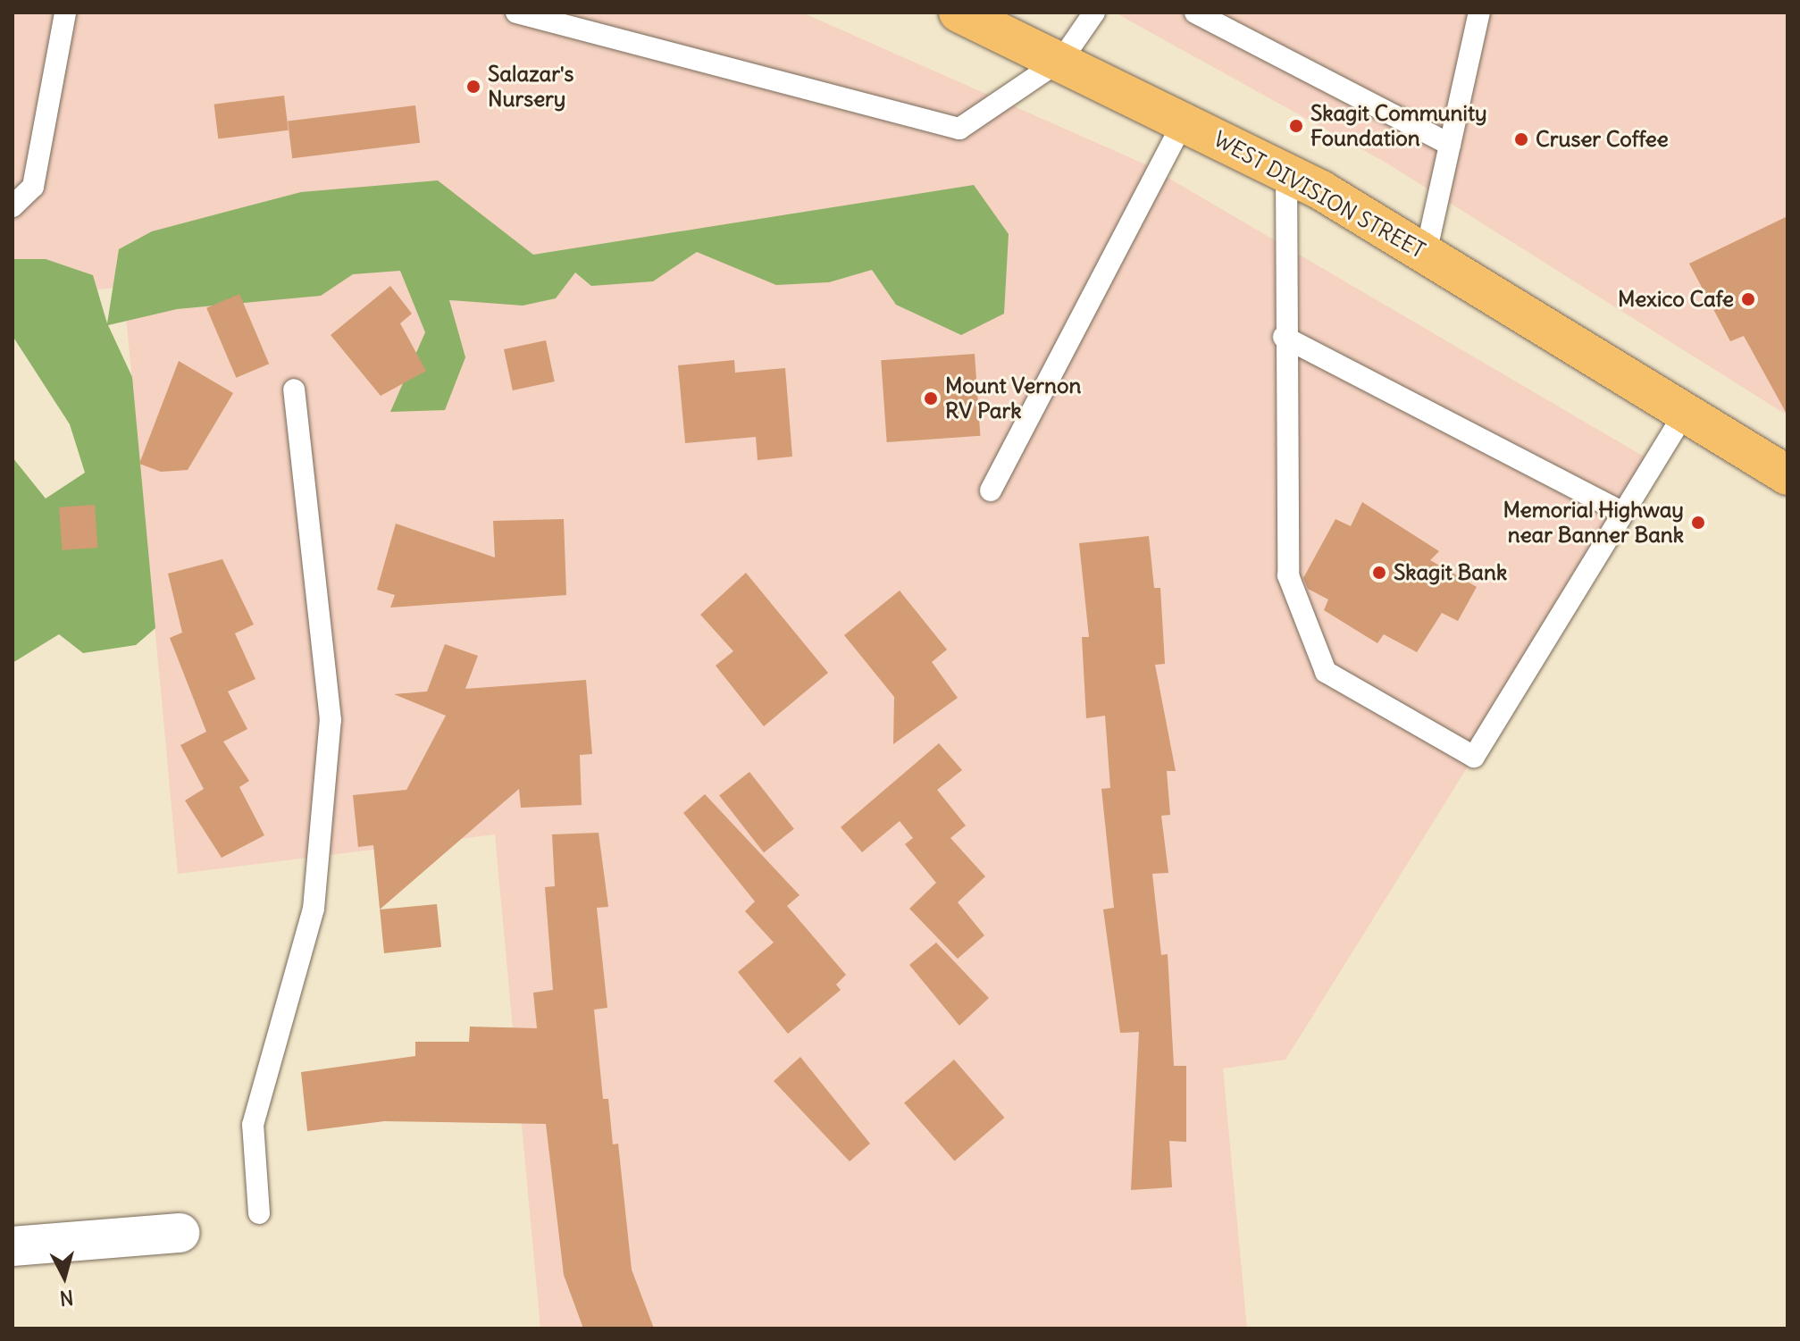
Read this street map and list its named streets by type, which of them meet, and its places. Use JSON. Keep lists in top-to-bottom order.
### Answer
{
  "streets": {
    "main road": ["WEST DIVISION STREET"]
  },
  "places": [
    "Salazar's Nursery",
    "Skagit Community Foundation",
    "Cruser Coffee",
    "Mexico Cafe",
    "Mount Vernon RV Park",
    "Memorial Highway near Banner Bank",
    "Skagit Bank"
  ],
  "north": "bottom"
}
